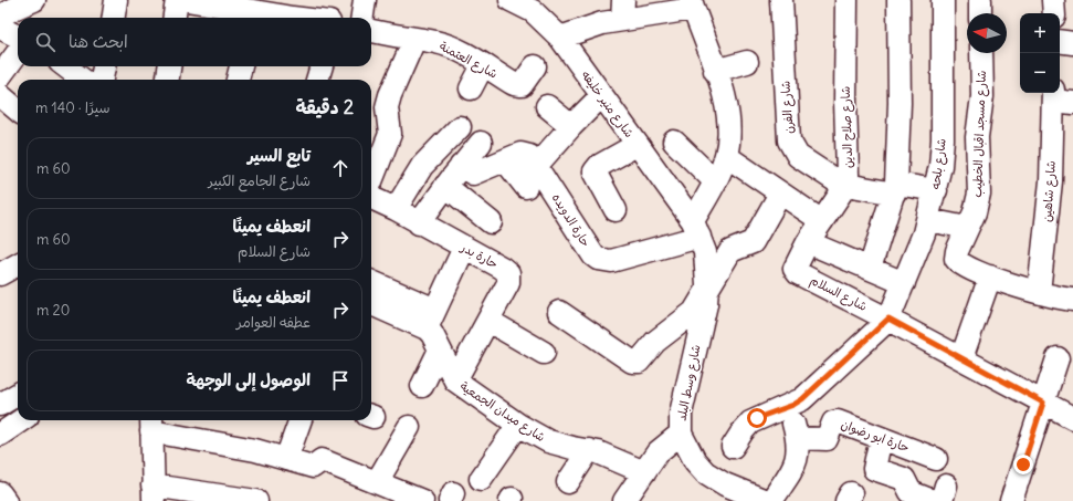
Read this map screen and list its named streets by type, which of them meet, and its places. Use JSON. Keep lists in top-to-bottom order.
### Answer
{
  "streets": {
    "street": [
      "شارع العتمنة",
      "شارع منير خليفه",
      "شارع الفرن",
      "شارع صلاح الدين",
      "شارع مسجد اقبال الخطيب",
      "شارع بلحه",
      "شارع شاهين",
      "حارة الدويده",
      "حارة بدر",
      "شارع السلام",
      "شارع وسط البلد",
      "شارع ميدان الجمعية",
      "حارة ابو رضوان"
    ]
  },
  "crossings": [
    ["شارع منير خليفه", "حارة الدويده"],
    ["شارع منير خليفه", "شارع وسط البلد"],
    ["شارع الفرن", "شارع صلاح الدين"],
    ["شارع مسجد اقبال الخطيب", "شارع شاهين"],
    ["شارع بلحه", "شارع السلام"],
    ["حارة الدويده", "شارع وسط البلد"],
    ["حارة بدر", "شارع ميدان الجمعية"]
  ],
  "north": "left",
  "page": {
    "map_buttons": ["+", "−"],
    "search": "ابحث هنا",
    "heading": ["2 دقيقة", "سيرًا · 140 m"],
    "list": [
      ["تابع السير", "شارع الجامع الكبير", "60 m"],
      ["انعطف يمينًا", "شارع السلام", "60 m"],
      ["انعطف يمينًا", "عطفه العوامر", "20 m"],
      "الوصول إلى الوجهة"
    ]
  }
}
